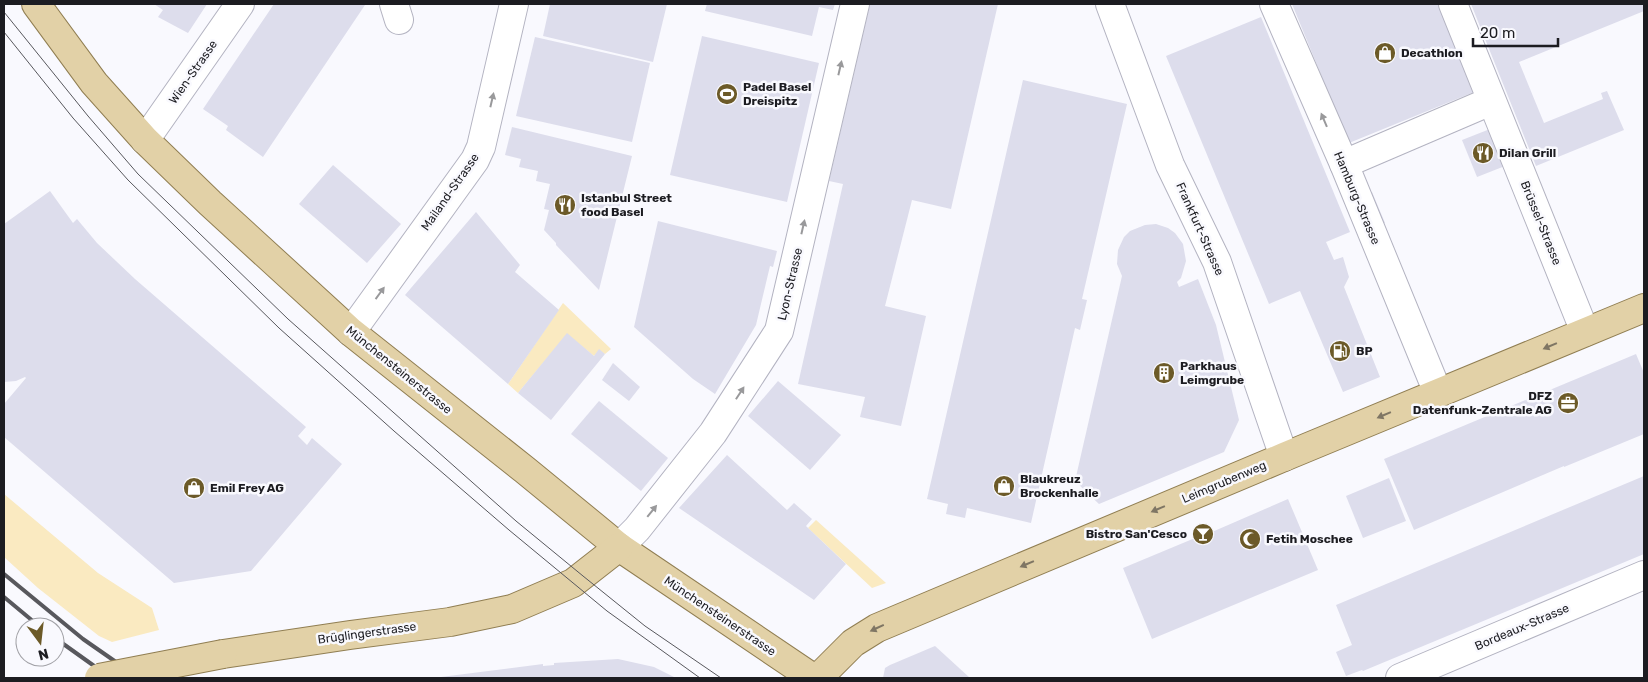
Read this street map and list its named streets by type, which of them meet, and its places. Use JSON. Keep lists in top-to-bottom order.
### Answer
{
  "streets": {
    "main road": ["Münchensteinerstrasse", "Leimgrubenweg", "Brüglingerstrasse"],
    "street": [
      "Wien-Strasse",
      "Mailand-Strasse",
      "Hamburg-Strasse",
      "Brüssel-Strasse",
      "Frankfurt-Strasse",
      "Lyon-Strasse",
      "Bordeaux-Strasse"
    ]
  },
  "crossings": [
    ["Wien-Strasse", "Münchensteinerstrasse"],
    ["Mailand-Strasse", "Münchensteinerstrasse"],
    ["Hamburg-Strasse", "Leimgrubenweg"],
    ["Brüssel-Strasse", "Leimgrubenweg"],
    ["Frankfurt-Strasse", "Leimgrubenweg"],
    ["Lyon-Strasse", "Münchensteinerstrasse"],
    ["Lyon-Strasse", "Brüglingerstrasse"],
    ["Münchensteinerstrasse", "Brüglingerstrasse"]
  ],
  "one_way": [
    "Mailand-Strasse",
    "Hamburg-Strasse",
    "Lyon-Strasse",
    "Leimgrubenweg"
  ],
  "places": {
    "shop": ["Decathlon", "Blaukreuz Brockenhalle", "Emil Frey AG"],
    "sports": ["Padel Basel Dreispitz"],
    "restaurant": ["Dilan Grill", "Istanbul Street food Basel"],
    "fuel station": ["BP"],
    "building": ["Parkhaus Leimgrube"],
    "office": ["DFZ Datenfunk-Zentrale AG"],
    "bar": ["Bistro San'Cesco"],
    "mosque": ["Fetih Moschee"]
  },
  "scale_bar": "20 m",
  "north": "bottom"
}
